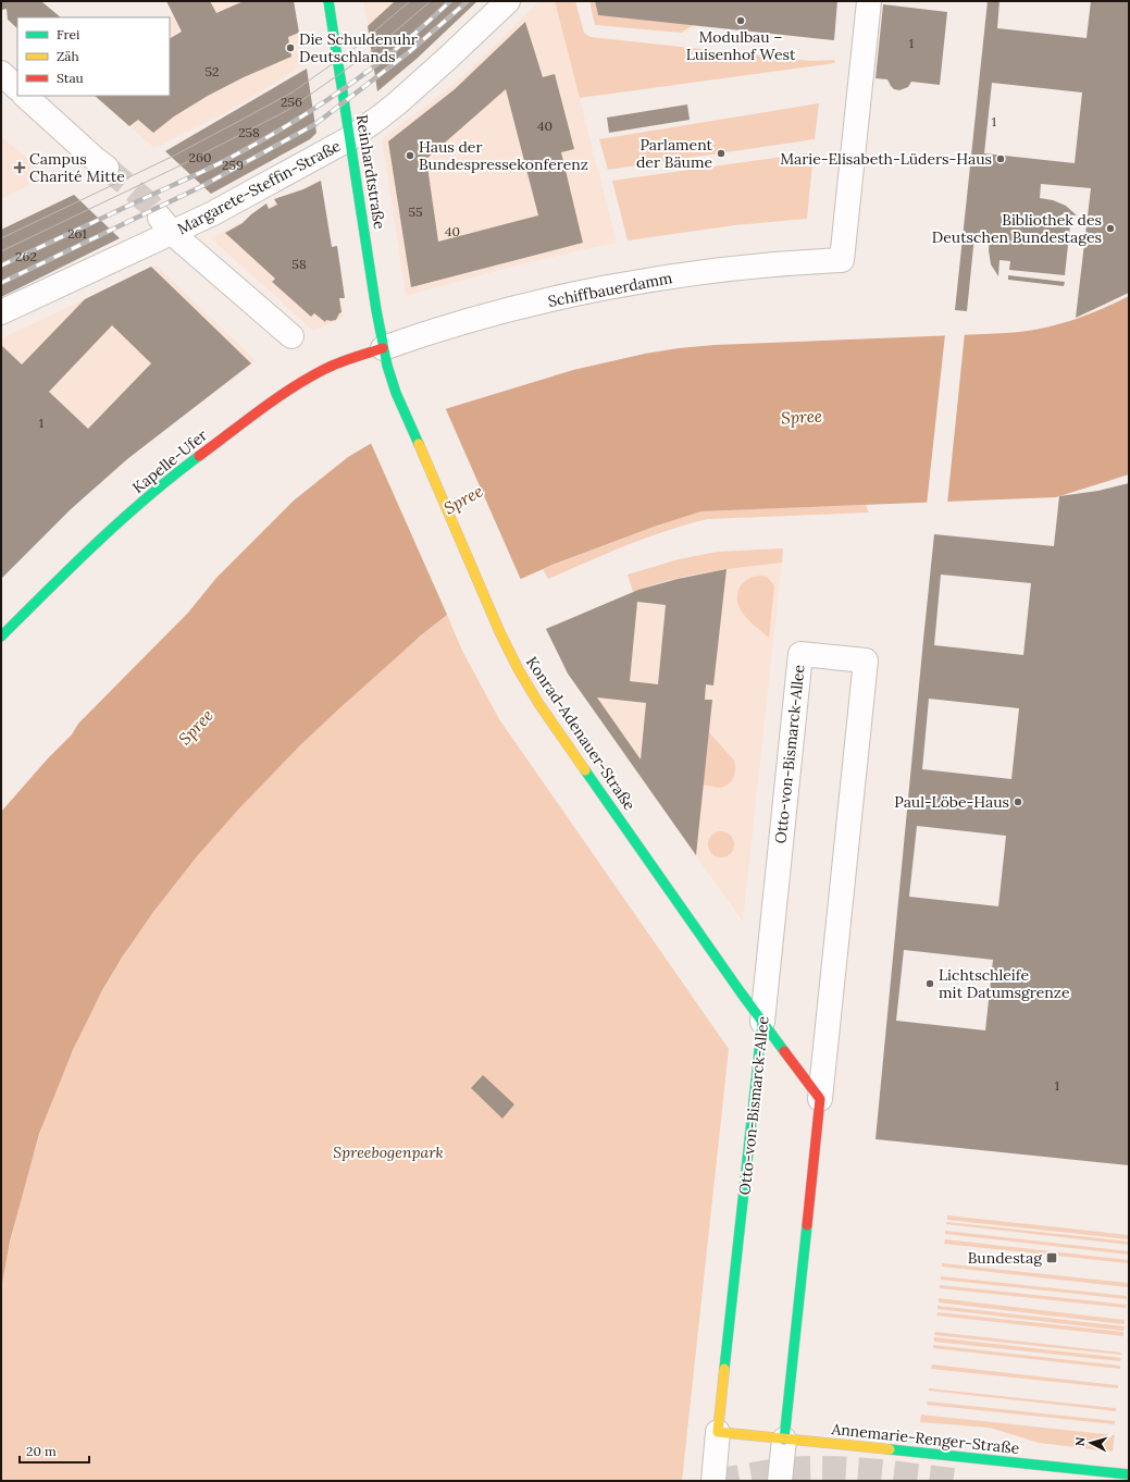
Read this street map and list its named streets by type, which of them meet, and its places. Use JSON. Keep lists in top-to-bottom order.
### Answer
{
  "streets": {
    "street": [
      "Reinhardtstraße",
      "Margarete-Steffin-Straße",
      "Schiffbauerdamm",
      "Kapelle-Ufer",
      "Konrad-Adenauer-Straße",
      "Otto-von-Bismarck-Allee",
      "Annemarie-Renger-Straße"
    ]
  },
  "crossings": [
    ["Reinhardtstraße", "Margarete-Steffin-Straße"],
    ["Reinhardtstraße", "Schiffbauerdamm"],
    ["Reinhardtstraße", "Kapelle-Ufer"],
    ["Reinhardtstraße", "Konrad-Adenauer-Straße"],
    ["Schiffbauerdamm", "Kapelle-Ufer"],
    ["Schiffbauerdamm", "Konrad-Adenauer-Straße"],
    ["Kapelle-Ufer", "Konrad-Adenauer-Straße"],
    ["Konrad-Adenauer-Straße", "Otto-von-Bismarck-Allee"],
    ["Otto-von-Bismarck-Allee", "Annemarie-Renger-Straße"]
  ],
  "water": ["Spree"],
  "parks": ["Spreebogenpark"],
  "places": {
    "other": [
      "Modulbau – Luisenhof West",
      "Die Schuldenuhr Deutschlands",
      "Parlament der Bäume",
      "Haus der Bundespressekonferenz",
      "Marie-Elisabeth-Lüders-Haus",
      "Bibliothek des Deutschen Bundestages",
      "Paul-Löbe-Haus",
      "Lichtschleife mit Datumsgrenze"
    ],
    "health": ["Campus Charité Mitte"],
    "transit": ["Bundestag"]
  },
  "house_numbers": [
    "1",
    "52",
    "256",
    "1",
    "40",
    "258",
    "260",
    "259",
    "55",
    "40",
    "261",
    "262",
    "58",
    "1",
    "1"
  ],
  "legend": ["Frei", "Zäh", "Stau"],
  "scale_bar": "20 m",
  "north": "left"
}
